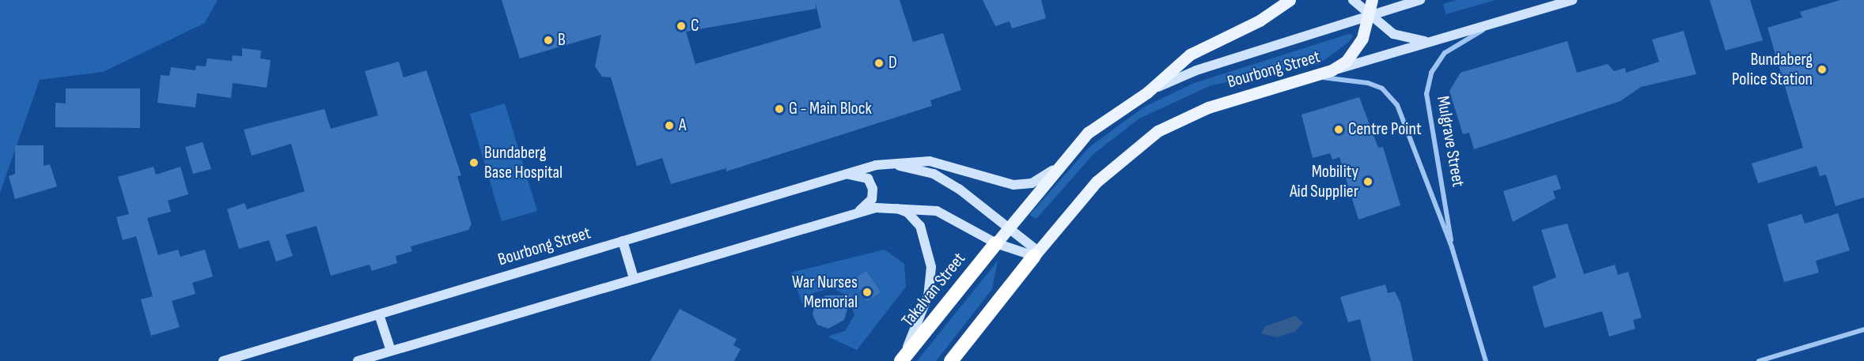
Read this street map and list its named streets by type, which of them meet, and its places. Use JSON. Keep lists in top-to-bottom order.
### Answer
{
  "streets": {
    "highway": ["Takalvan Street"],
    "main road": ["Bourbong Street"],
    "street": ["Mulgrave Street"]
  },
  "crossings": [
    ["Bourbong Street", "Mulgrave Street"],
    ["Bourbong Street", "Takalvan Street"]
  ],
  "places": [
    "C",
    "B",
    "D",
    "Bundaberg Police Station",
    "G - Main Block",
    "A",
    "Centre Point",
    "Bundaberg Base Hospital",
    "Mobility Aid Supplier",
    "War Nurses Memorial"
  ]
}
